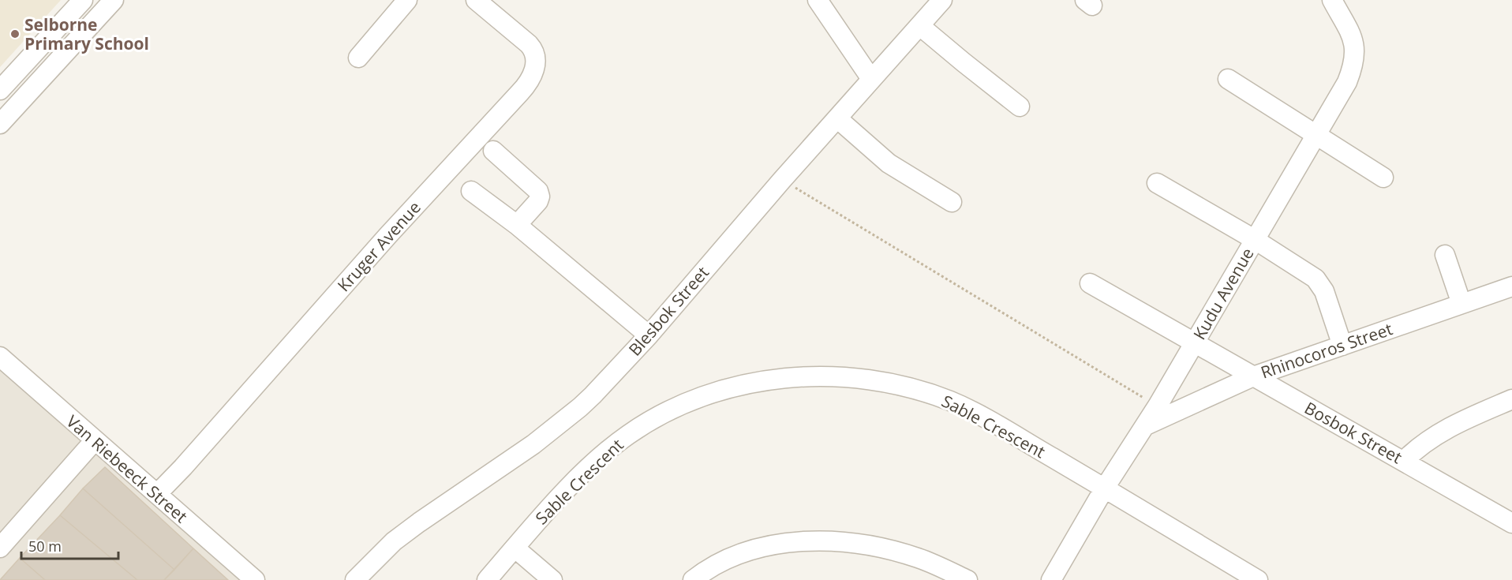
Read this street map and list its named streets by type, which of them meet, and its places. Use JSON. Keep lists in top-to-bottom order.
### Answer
{
  "streets": {
    "street": [
      "Kruger Avenue",
      "Kudu Avenue",
      "Blesbok Street",
      "Rhinocoros Street",
      "Sable Crescent",
      "Bosbok Street",
      "Van Riebeeck Street"
    ]
  },
  "crossings": [
    ["Kruger Avenue", "Van Riebeeck Street"],
    ["Kudu Avenue", "Rhinocoros Street"],
    ["Kudu Avenue", "Sable Crescent"],
    ["Kudu Avenue", "Bosbok Street"],
    ["Rhinocoros Street", "Bosbok Street"]
  ],
  "places": ["Selborne Primary School"],
  "scale_bar": "50 m"
}
